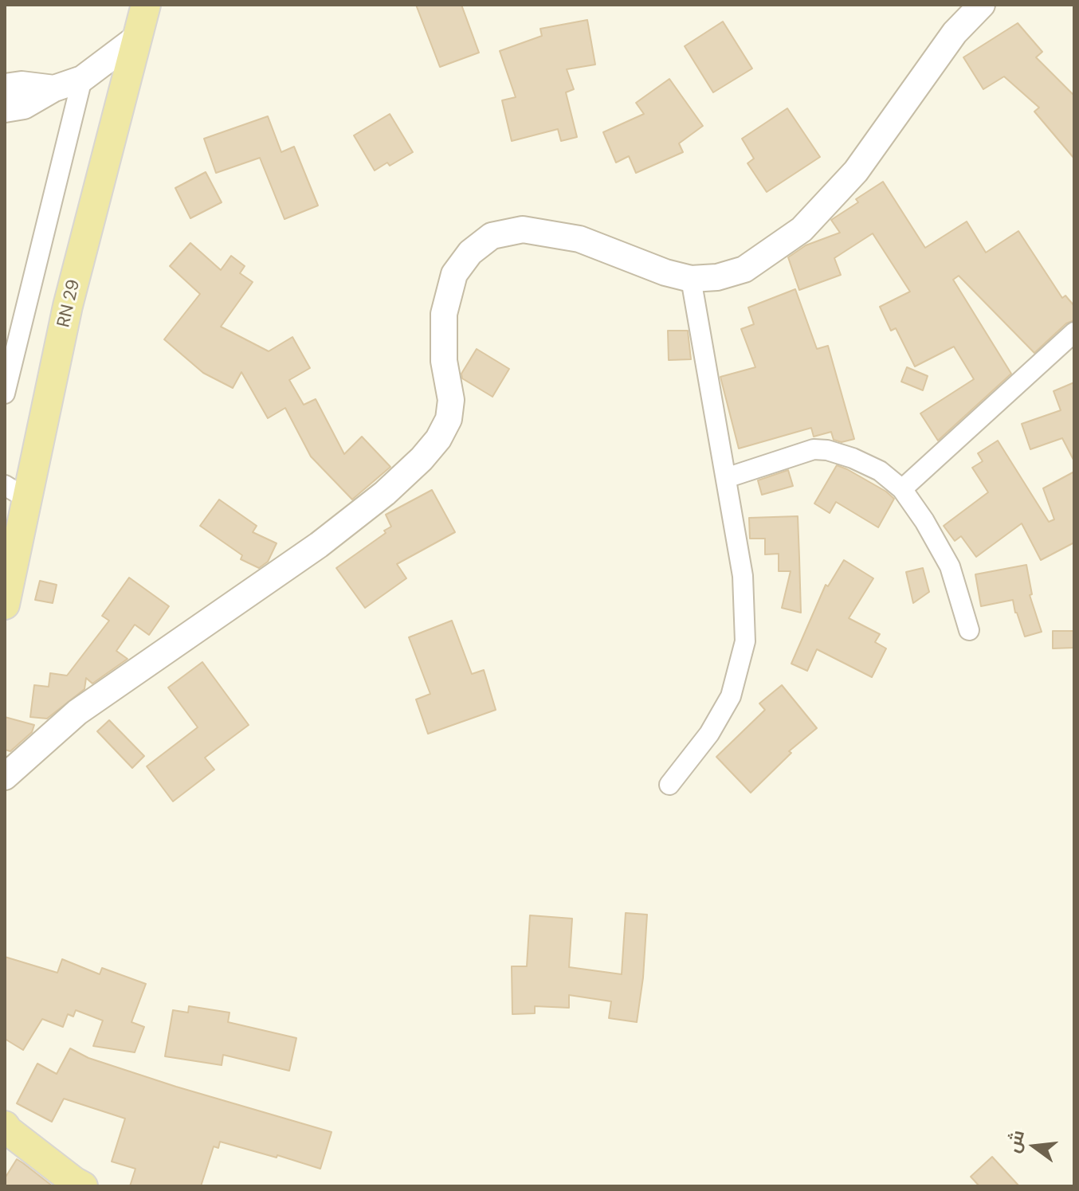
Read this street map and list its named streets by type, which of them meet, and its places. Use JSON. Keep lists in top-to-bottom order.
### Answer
{
  "streets": {
    "main road": ["RN 29"]
  },
  "north": "left"
}
